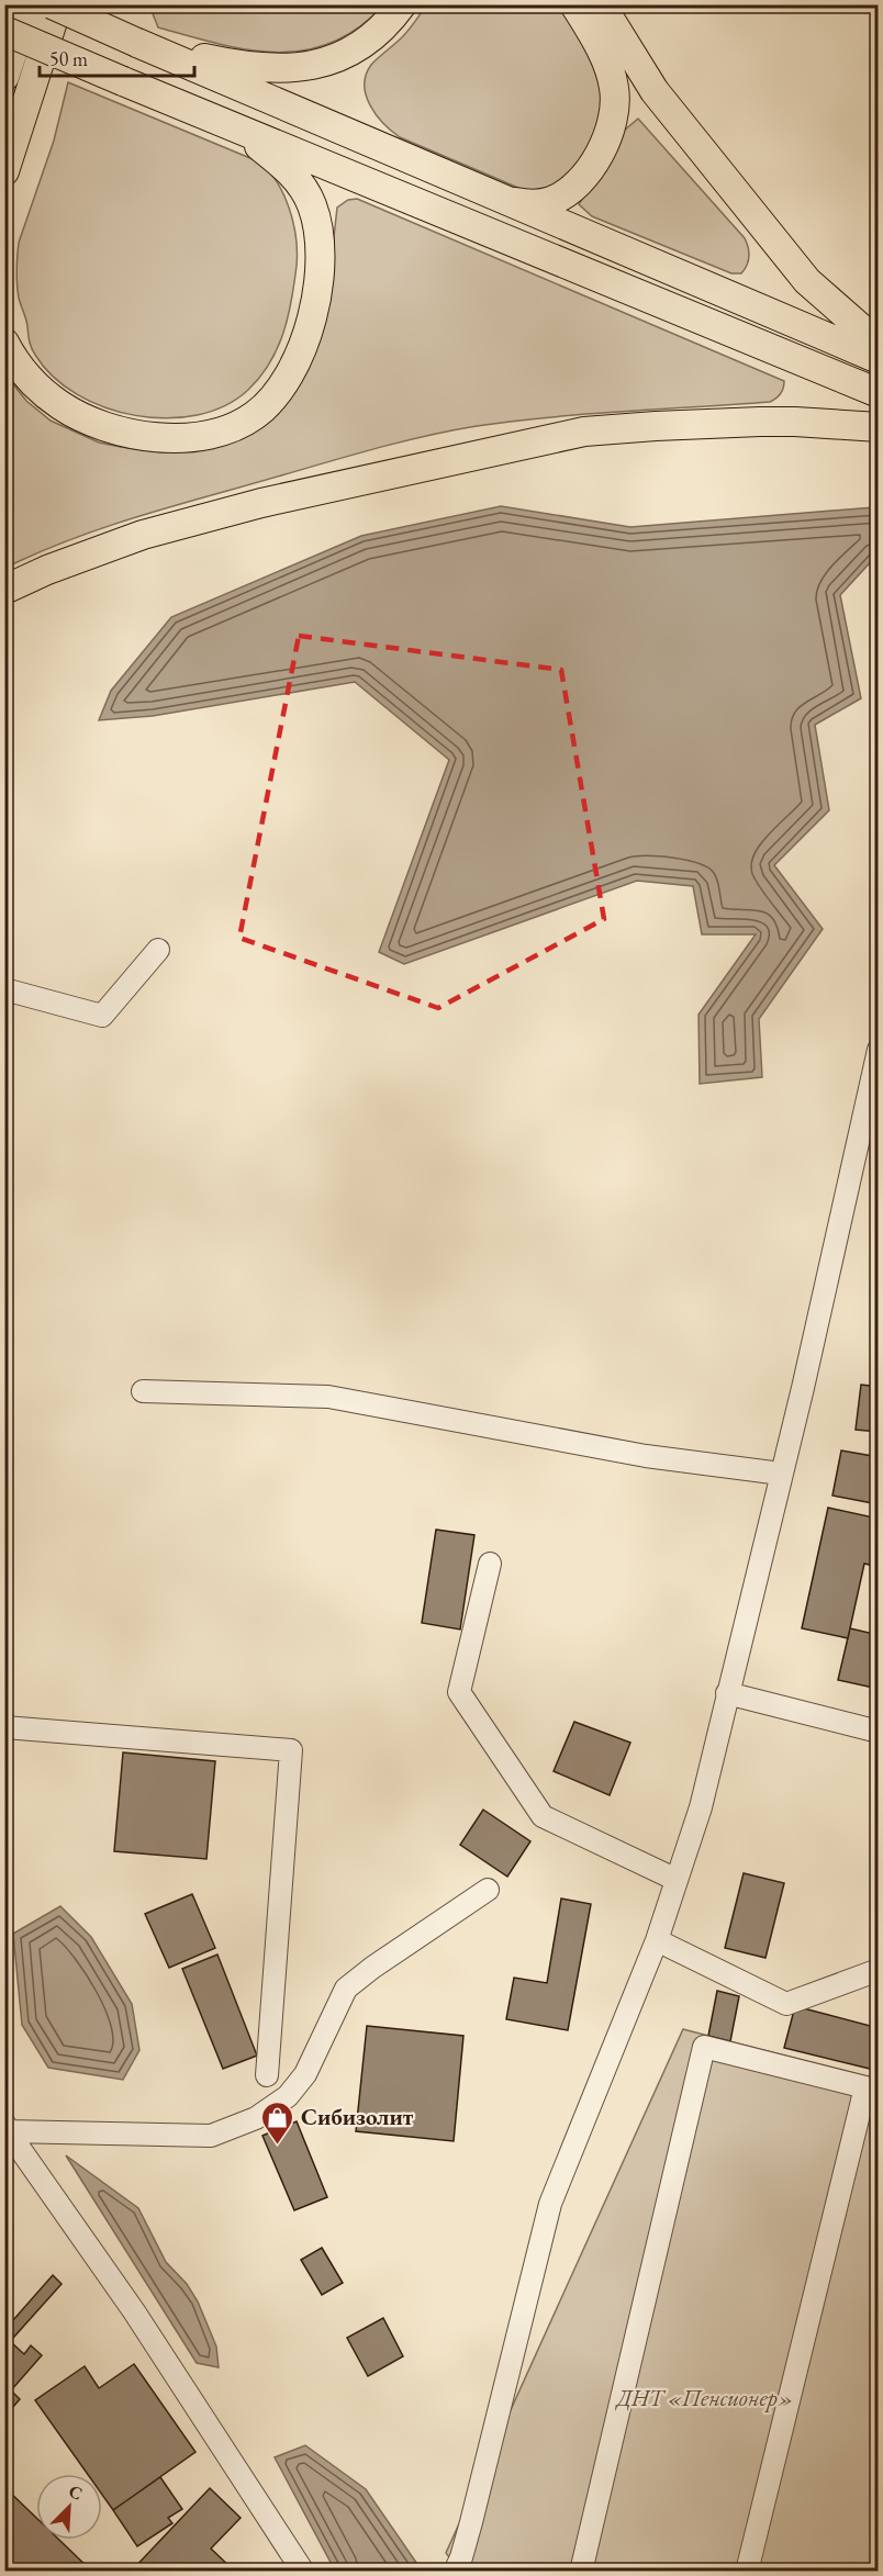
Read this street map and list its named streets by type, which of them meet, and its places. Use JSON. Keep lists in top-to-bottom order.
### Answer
{
  "parks": ["ДНТ «Пенсионер»"],
  "places": {
    "shop": ["Сибизолит"]
  },
  "scale_bar": "50 m",
  "north": "top right"
}
